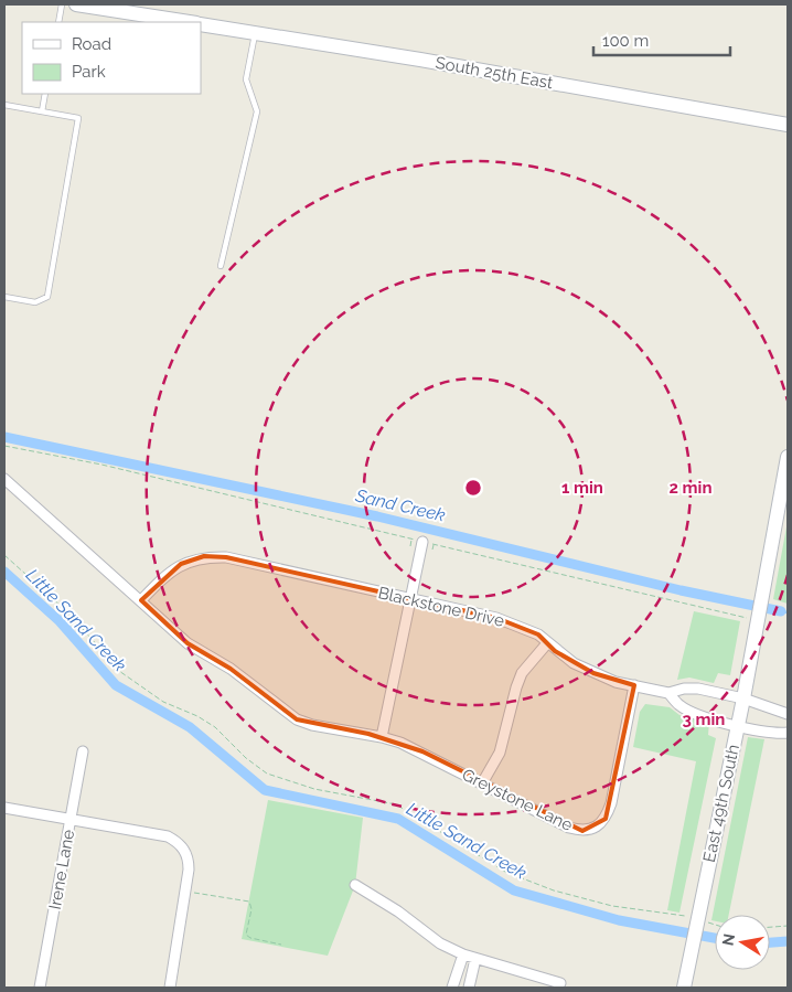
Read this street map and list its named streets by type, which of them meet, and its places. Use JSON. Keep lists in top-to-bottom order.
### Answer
{
  "streets": {
    "main road": ["South 25th East", "East 49th South"],
    "street": ["Blackstone Drive", "Greystone Lane", "Irene Lane"]
  },
  "crossings": [
    ["Blackstone Drive", "Greystone Lane"],
    ["Blackstone Drive", "East 49th South"]
  ],
  "water": ["Sand Creek", "Little Sand Creek"],
  "legend": ["Road", "Park"],
  "scale_bar": "100 m",
  "north": "left",
  "rings": ["1 min", "2 min", "3 min"]
}
